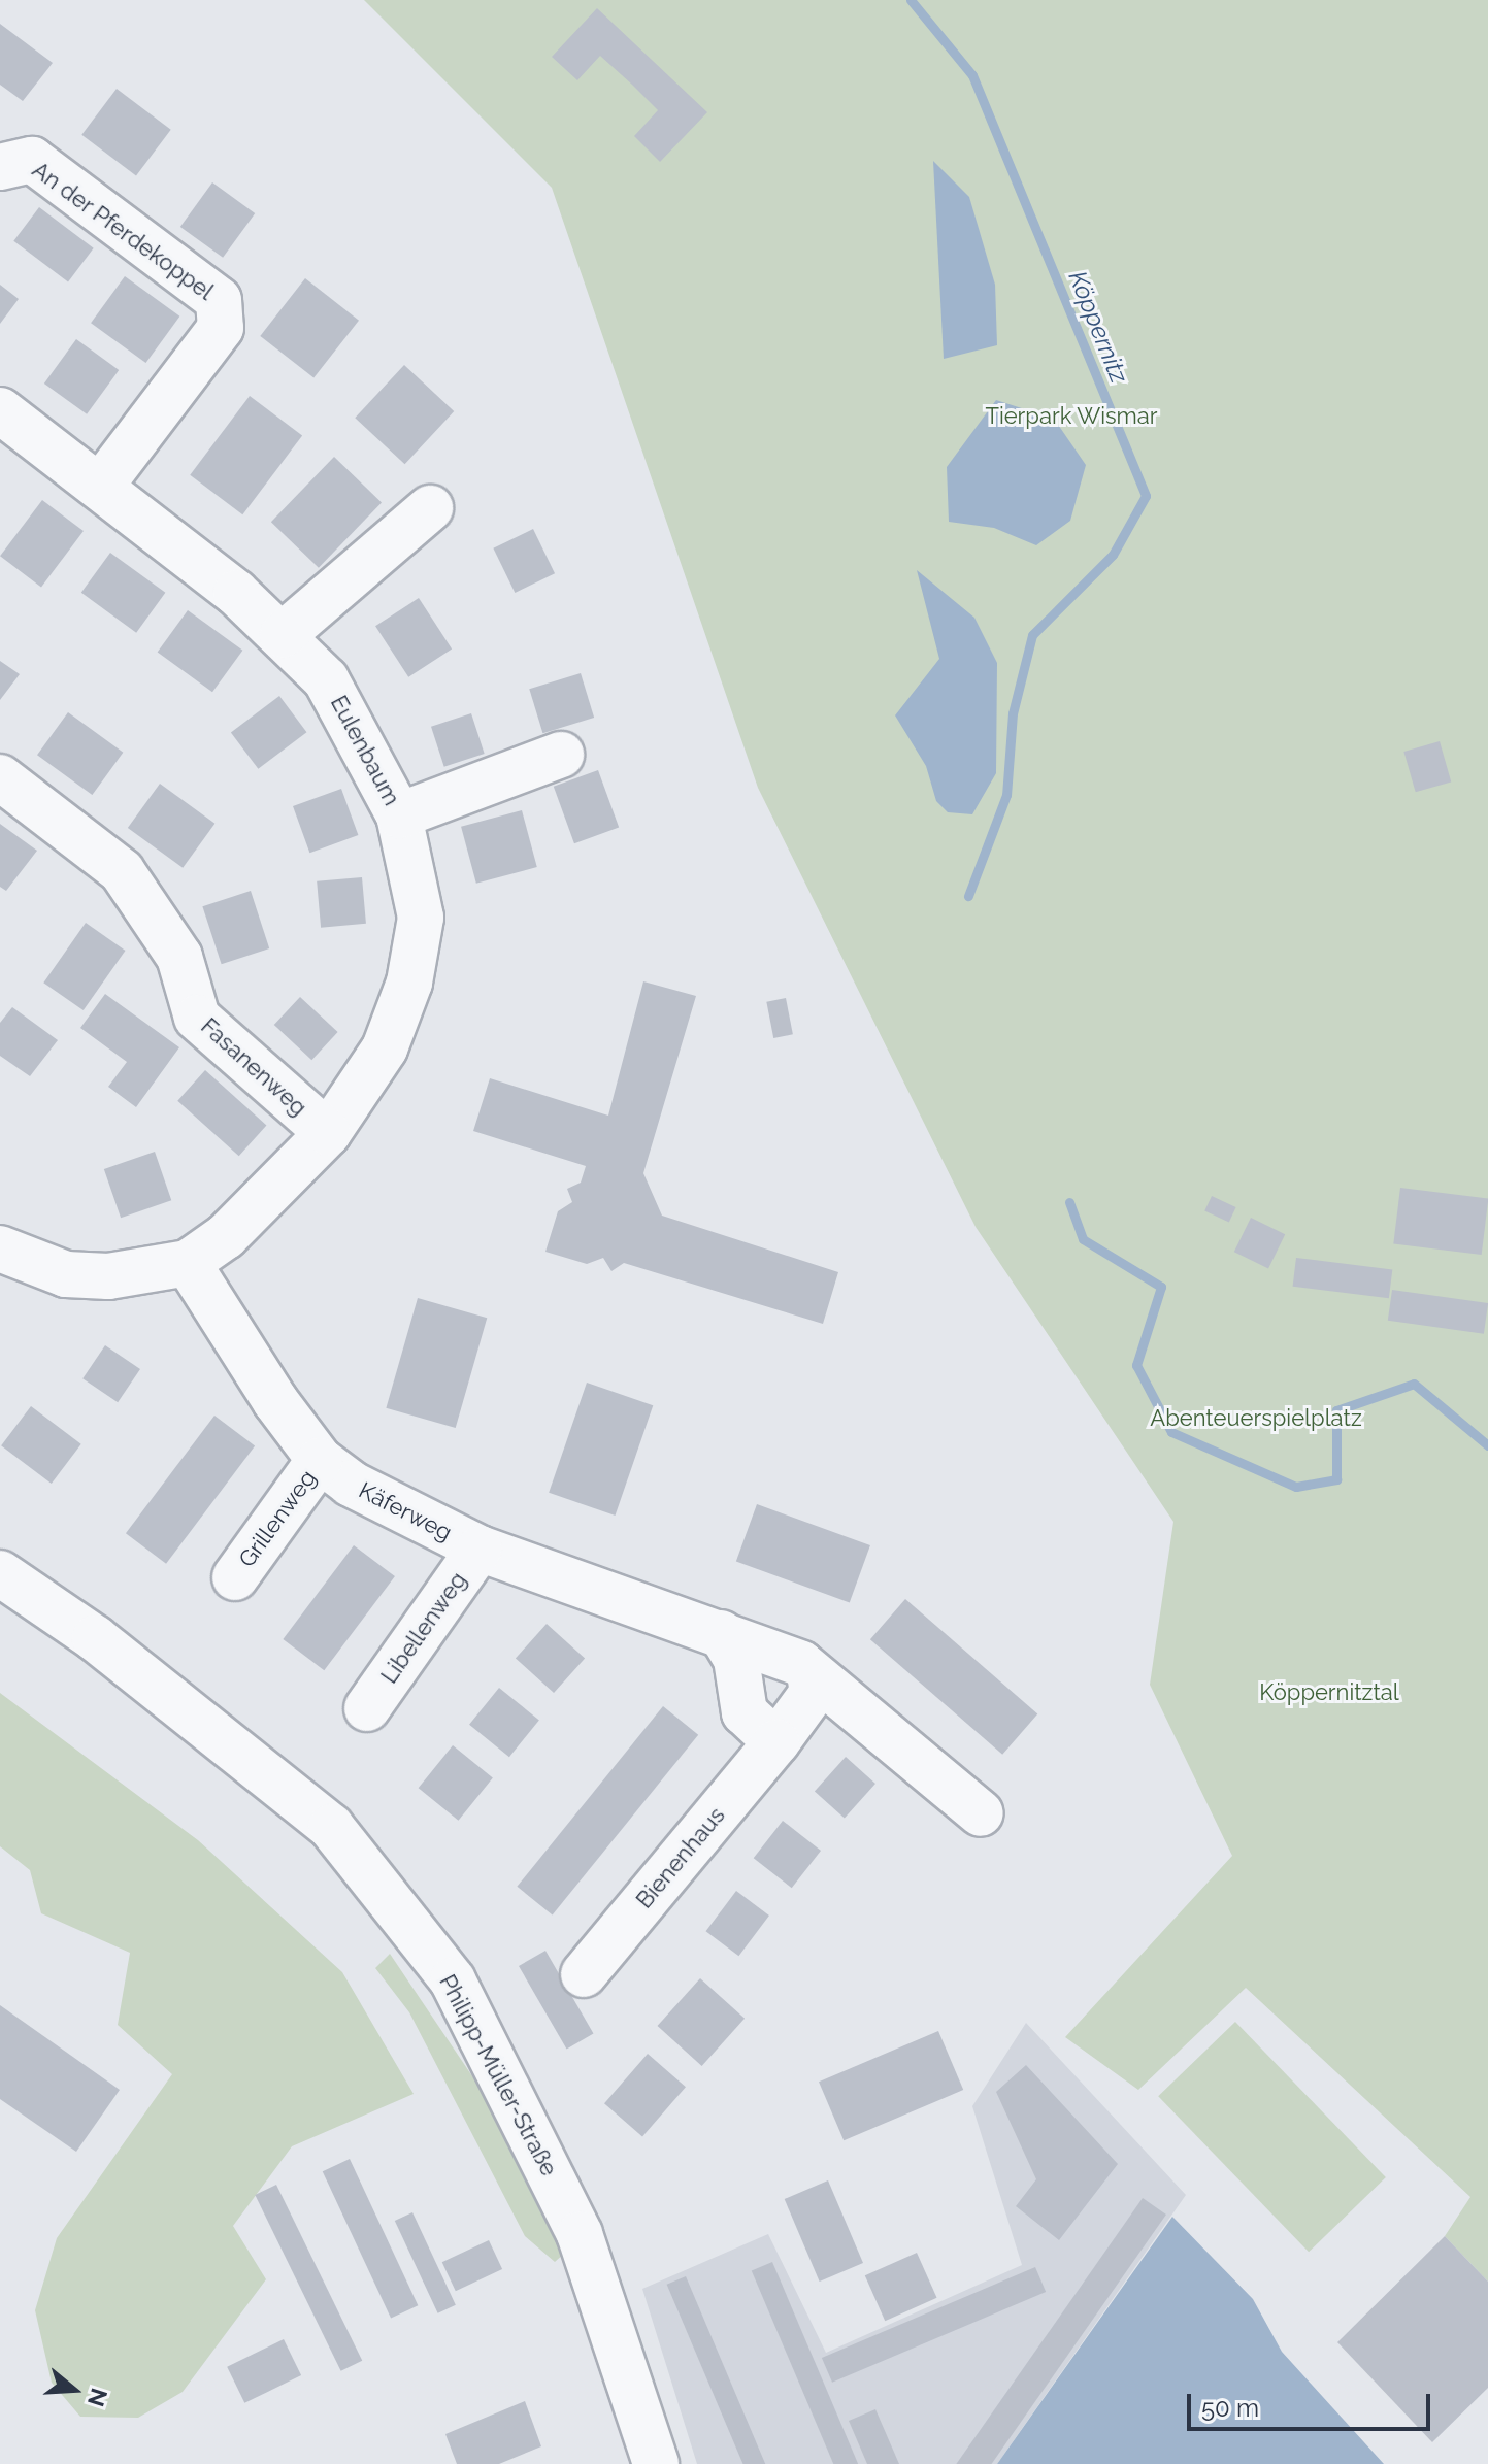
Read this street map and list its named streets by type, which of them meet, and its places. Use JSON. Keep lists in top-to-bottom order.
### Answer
{
  "streets": {
    "street": [
      "An der Pferdekoppel",
      "Eulenbaum",
      "Fasanenweg",
      "Käferweg",
      "Grillenweg",
      "Libellenweg",
      "Bienenhaus",
      "Philipp-Müller-Straße"
    ]
  },
  "crossings": [
    ["An der Pferdekoppel", "Eulenbaum"],
    ["Eulenbaum", "Fasanenweg"],
    ["Eulenbaum", "Käferweg"],
    ["Käferweg", "Grillenweg"],
    ["Käferweg", "Libellenweg"]
  ],
  "water": ["Köppernitz"],
  "parks": ["Tierpark Wismar", "Abenteuerspielplatz", "Köppernitztal"],
  "scale_bar": "50 m",
  "north": "right"
}
